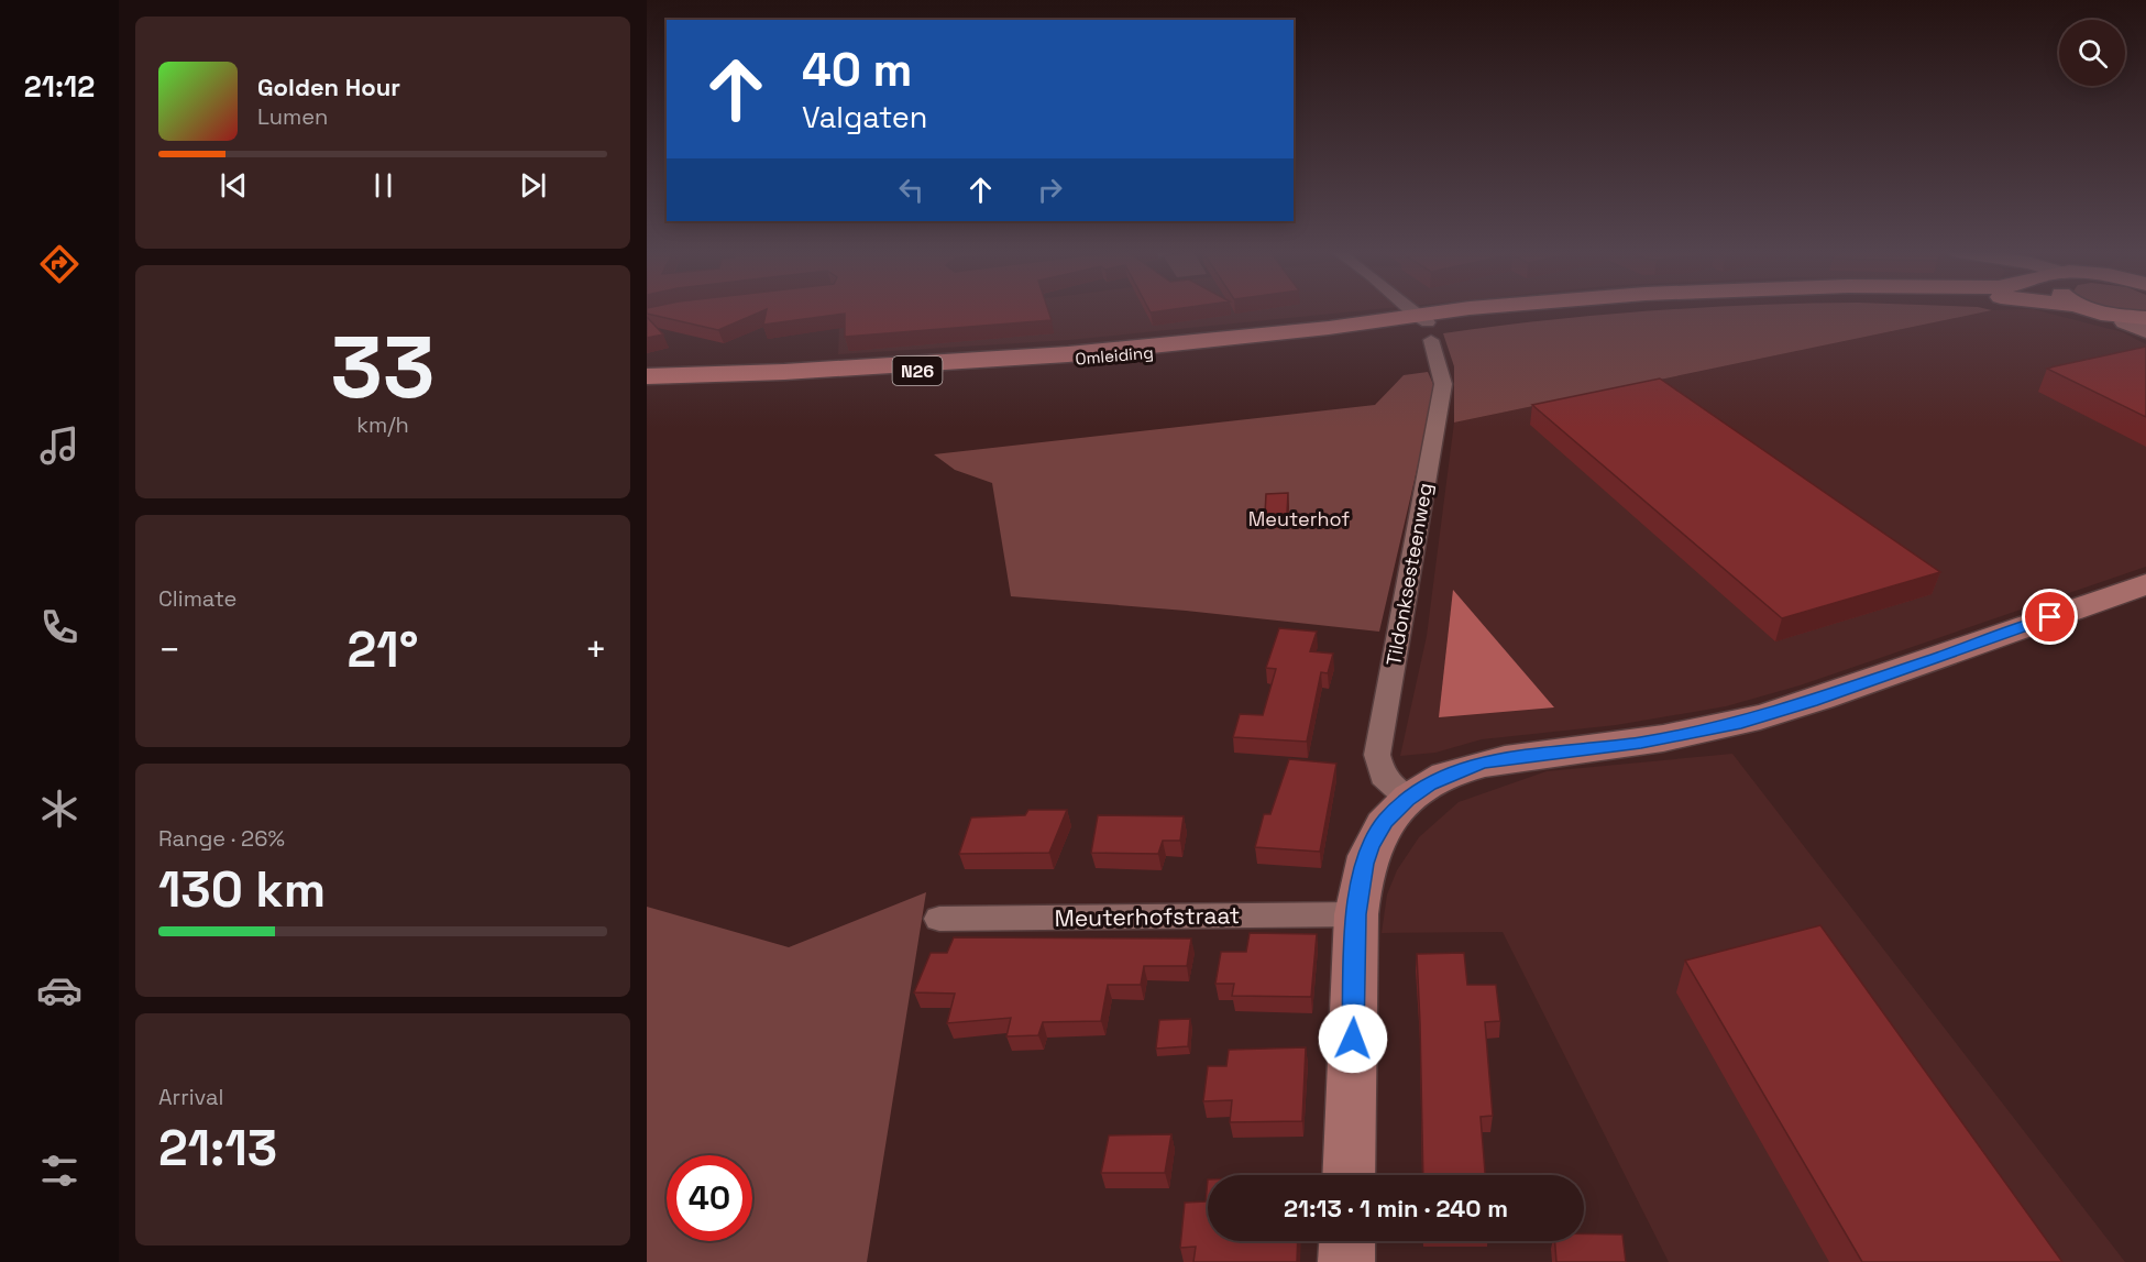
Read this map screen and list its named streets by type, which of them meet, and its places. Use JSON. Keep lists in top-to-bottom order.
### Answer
{
  "streets": {
    "main road": ["Omleiding", "N26"],
    "street": ["Tildonksesteenweg", "Meuterhofstraat"]
  },
  "crossings": [
    ["Omleiding", "Tildonksesteenweg"]
  ],
  "parks": ["Meuterhof"],
  "page": {
    "tabs": "21:12",
    "turn": ["40 m", "Valgaten"],
    "song": ["Golden Hour", "Lumen"],
    "tile": [
      ["33", "km/h"],
      "Climate",
      ["Range · 26%", "130 km"],
      ["Arrival", "21:13"]
    ],
    "heat": ["−", "21°", "+"],
    "limit": "40",
    "trip": "21:13 · 1 min · 240 m"
  }
}
